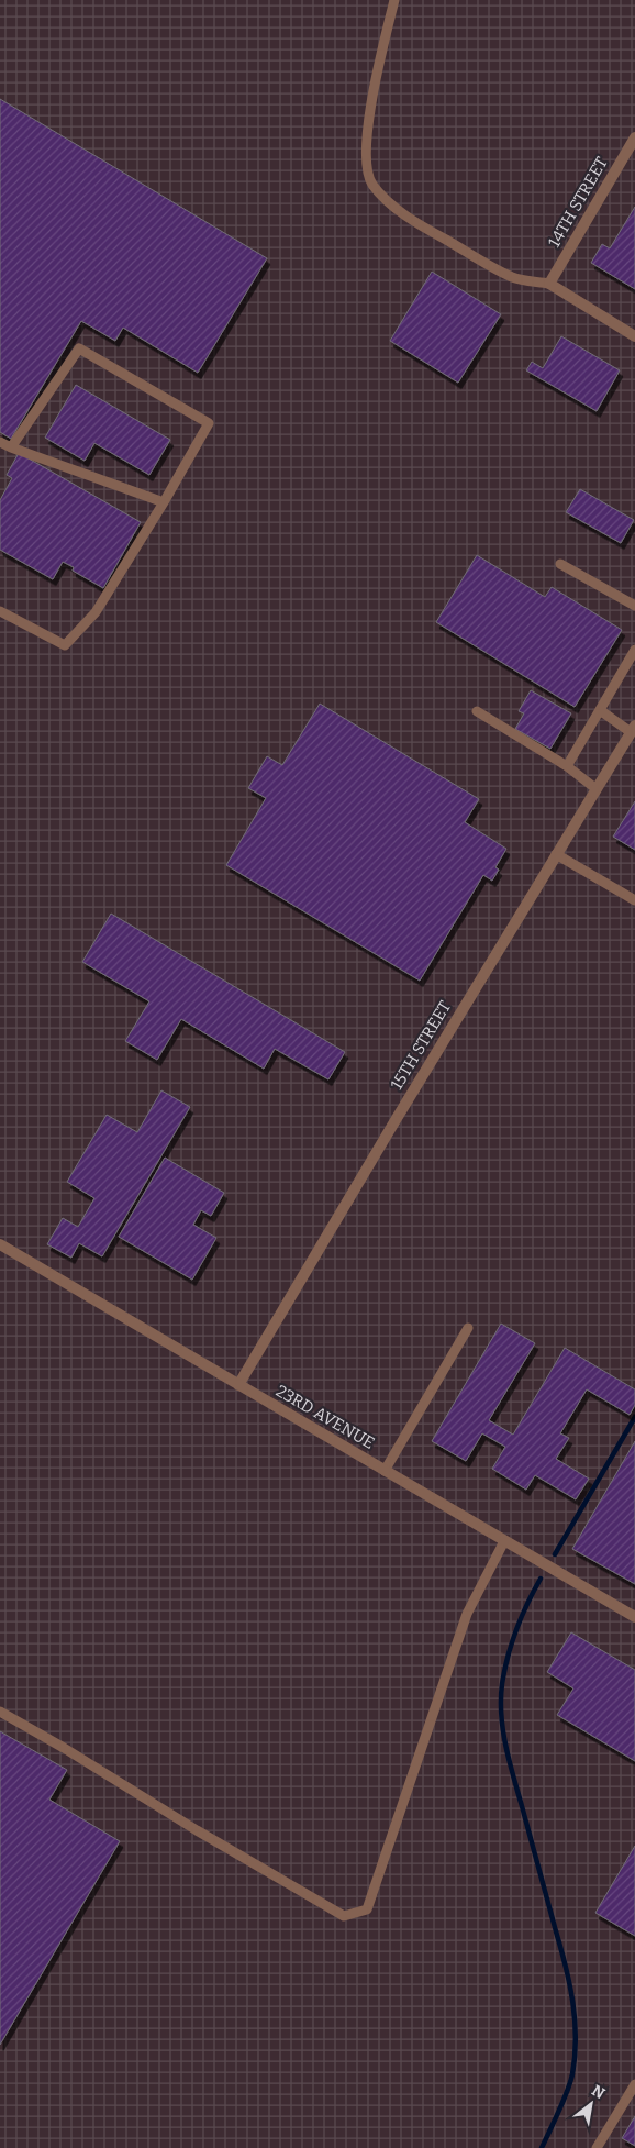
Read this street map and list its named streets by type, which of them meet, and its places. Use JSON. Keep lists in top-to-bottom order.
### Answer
{
  "streets": {
    "street": ["14TH STREET", "15TH STREET", "23RD AVENUE"]
  },
  "crossings": [
    ["15TH STREET", "23RD AVENUE"]
  ],
  "north": "top right"
}
